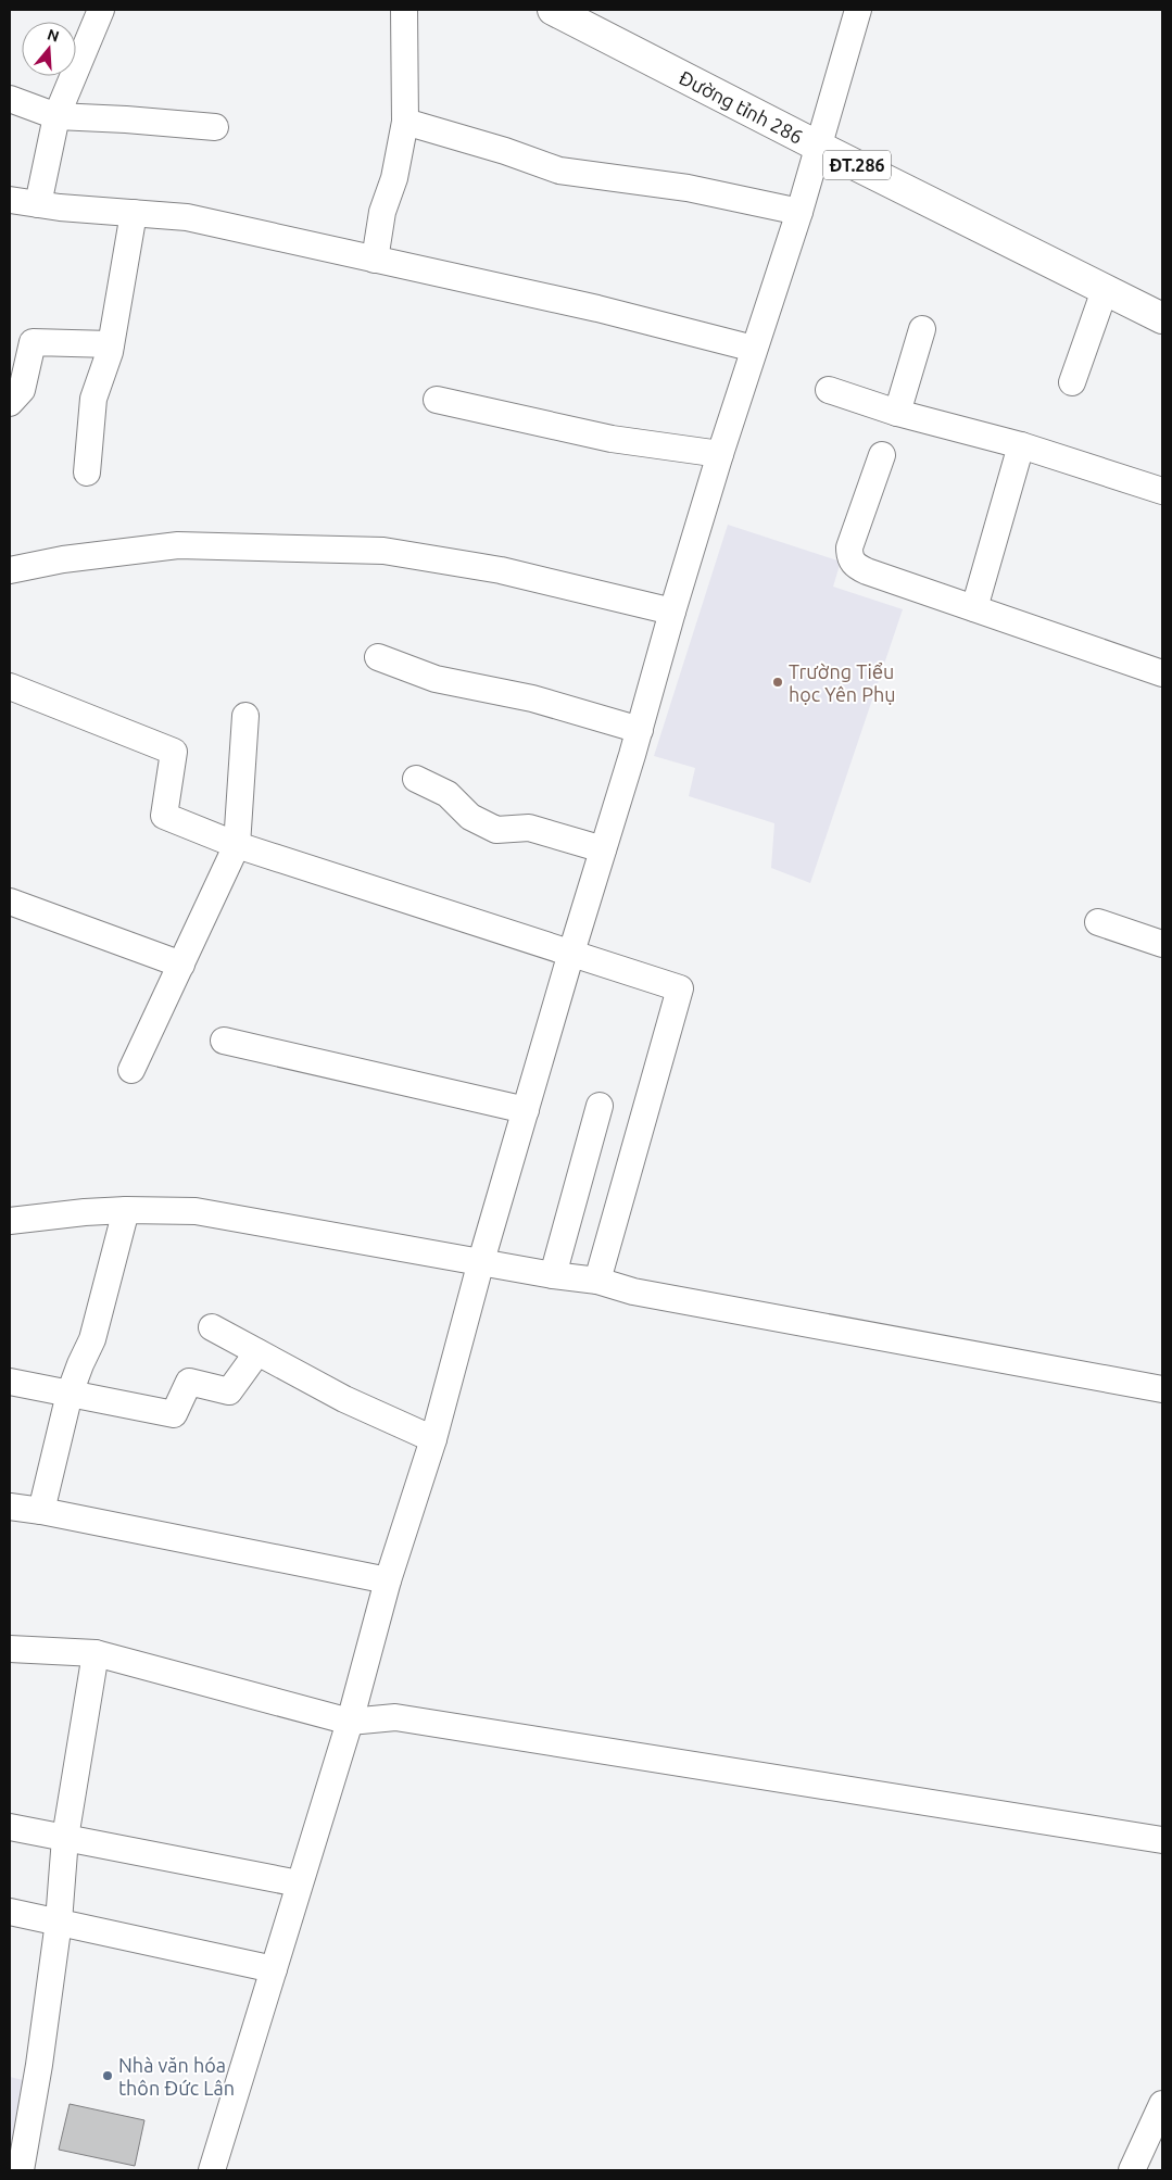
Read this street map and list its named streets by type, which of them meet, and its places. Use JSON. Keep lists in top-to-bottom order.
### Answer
{
  "streets": {
    "main road": ["Đường tỉnh 286", "ĐT.286"]
  },
  "places": ["Trường Tiểu học Yên Phụ", "Nhà văn hóa thôn Đức Lân"],
  "north": "top"
}
